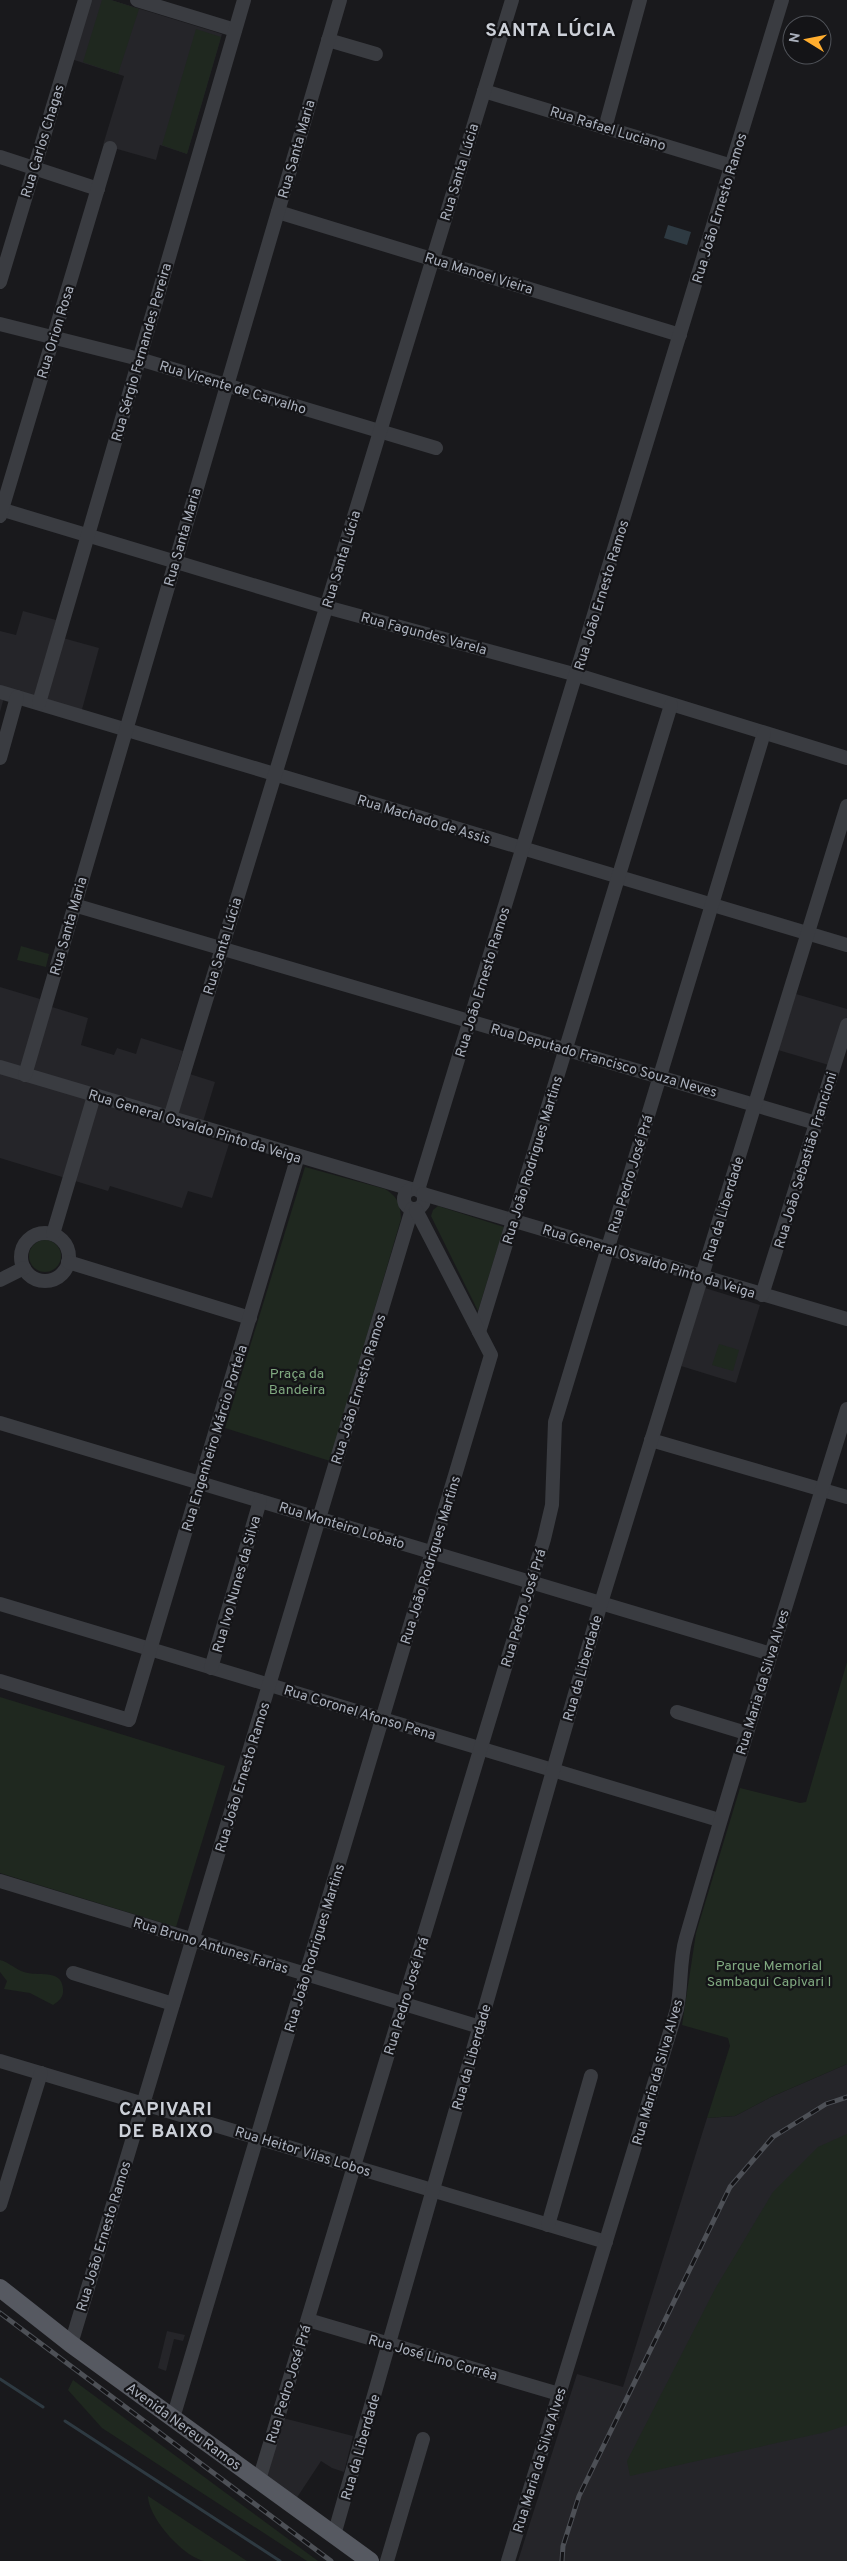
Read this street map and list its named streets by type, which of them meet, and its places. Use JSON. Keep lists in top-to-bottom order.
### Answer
{
  "streets": {
    "main road": ["Avenida Nereu Ramos"],
    "street": [
      "Rua Rafael Luciano",
      "Rua Carlos Chagas",
      "Rua Santa Maria",
      "Rua Santa Lúcia",
      "Rua João Ernesto Ramos",
      "Rua Manoel Vieira",
      "Rua Orion Rosa",
      "Rua Sérgio Fernandes Pereira",
      "Rua Vicente de Carvalho",
      "Rua Fagundes Varela",
      "Rua Machado de Assis",
      "Rua Deputado Francisco Souza Neves",
      "Rua General Osvaldo Pinto da Veiga",
      "Rua João Rodrigues Martins",
      "Rua João Sebastião Francioni",
      "Rua Pedro José Prá",
      "Rua da Liberdade",
      "Rua Engenheiro Márcio Portela",
      "Rua Monteiro Lobato",
      "Rua Ivo Nunes da Silva",
      "Rua Maria da Silva Alves",
      "Rua Coronel Afonso Pena",
      "Rua Bruno Antunes Farias",
      "Rua Heitor Vilas Lobos",
      "Rua José Lino Corrêa"
    ]
  },
  "crossings": [
    ["Rua Rafael Luciano", "Rua Santa Lúcia"],
    ["Rua Rafael Luciano", "Rua João Ernesto Ramos"],
    ["Rua Santa Maria", "Rua Manoel Vieira"],
    ["Rua Santa Maria", "Rua Vicente de Carvalho"],
    ["Rua Santa Maria", "Rua Fagundes Varela"],
    ["Rua Santa Maria", "Rua Machado de Assis"],
    ["Rua Santa Maria", "Rua Deputado Francisco Souza Neves"],
    ["Rua Santa Maria", "Rua General Osvaldo Pinto da Veiga"],
    ["Rua Santa Lúcia", "Rua Manoel Vieira"],
    ["Rua Santa Lúcia", "Rua Vicente de Carvalho"],
    ["Rua Santa Lúcia", "Rua Fagundes Varela"],
    ["Rua Santa Lúcia", "Rua Machado de Assis"],
    ["Rua Santa Lúcia", "Rua Deputado Francisco Souza Neves"],
    ["Rua Santa Lúcia", "Rua General Osvaldo Pinto da Veiga"],
    ["Rua João Ernesto Ramos", "Rua Manoel Vieira"],
    ["Rua João Ernesto Ramos", "Rua Fagundes Varela"],
    ["Rua João Ernesto Ramos", "Rua Machado de Assis"],
    ["Rua João Ernesto Ramos", "Rua Deputado Francisco Souza Neves"],
    ["Rua João Ernesto Ramos", "Rua General Osvaldo Pinto da Veiga"],
    ["Rua João Ernesto Ramos", "Rua Monteiro Lobato"],
    ["Rua João Ernesto Ramos", "Rua Coronel Afonso Pena"],
    ["Rua João Ernesto Ramos", "Rua Bruno Antunes Farias"],
    ["Rua João Ernesto Ramos", "Rua Heitor Vilas Lobos"],
    ["Rua João Ernesto Ramos", "Avenida Nereu Ramos"],
    ["Rua Orion Rosa", "Rua Vicente de Carvalho"],
    ["Rua Orion Rosa", "Rua Fagundes Varela"],
    ["Rua Sérgio Fernandes Pereira", "Rua Vicente de Carvalho"],
    ["Rua Sérgio Fernandes Pereira", "Rua Fagundes Varela"],
    ["Rua Sérgio Fernandes Pereira", "Rua Machado de Assis"],
    ["Rua Fagundes Varela", "Rua João Rodrigues Martins"],
    ["Rua Fagundes Varela", "Rua Pedro José Prá"],
    ["Rua Machado de Assis", "Rua João Rodrigues Martins"],
    ["Rua Machado de Assis", "Rua Pedro José Prá"],
    ["Rua Machado de Assis", "Rua da Liberdade"],
    ["Rua Deputado Francisco Souza Neves", "Rua João Rodrigues Martins"],
    ["Rua Deputado Francisco Souza Neves", "Rua João Sebastião Francioni"],
    ["Rua Deputado Francisco Souza Neves", "Rua Pedro José Prá"],
    ["Rua Deputado Francisco Souza Neves", "Rua da Liberdade"],
    ["Rua General Osvaldo Pinto da Veiga", "Rua João Rodrigues Martins"],
    ["Rua General Osvaldo Pinto da Veiga", "Rua João Sebastião Francioni"],
    ["Rua General Osvaldo Pinto da Veiga", "Rua Pedro José Prá"],
    ["Rua General Osvaldo Pinto da Veiga", "Rua da Liberdade"],
    ["Rua General Osvaldo Pinto da Veiga", "Rua Engenheiro Márcio Portela"],
    ["Rua João Rodrigues Martins", "Rua Monteiro Lobato"],
    ["Rua João Rodrigues Martins", "Rua Coronel Afonso Pena"],
    ["Rua João Rodrigues Martins", "Rua Bruno Antunes Farias"],
    ["Rua João Rodrigues Martins", "Rua Heitor Vilas Lobos"],
    ["Rua João Rodrigues Martins", "Avenida Nereu Ramos"],
    ["Rua Pedro José Prá", "Rua Monteiro Lobato"],
    ["Rua Pedro José Prá", "Rua Coronel Afonso Pena"],
    ["Rua Pedro José Prá", "Rua Bruno Antunes Farias"],
    ["Rua Pedro José Prá", "Rua Heitor Vilas Lobos"],
    ["Rua Pedro José Prá", "Rua José Lino Corrêa"],
    ["Rua Pedro José Prá", "Avenida Nereu Ramos"],
    ["Rua da Liberdade", "Rua Monteiro Lobato"],
    ["Rua da Liberdade", "Rua Coronel Afonso Pena"],
    ["Rua da Liberdade", "Rua Bruno Antunes Farias"],
    ["Rua da Liberdade", "Rua Heitor Vilas Lobos"],
    ["Rua da Liberdade", "Rua José Lino Corrêa"],
    ["Rua da Liberdade", "Avenida Nereu Ramos"],
    ["Rua Engenheiro Márcio Portela", "Rua Monteiro Lobato"],
    ["Rua Engenheiro Márcio Portela", "Rua Coronel Afonso Pena"],
    ["Rua Monteiro Lobato", "Rua Ivo Nunes da Silva"],
    ["Rua Monteiro Lobato", "Rua Maria da Silva Alves"],
    ["Rua Ivo Nunes da Silva", "Rua Coronel Afonso Pena"],
    ["Rua Maria da Silva Alves", "Rua Coronel Afonso Pena"],
    ["Rua Maria da Silva Alves", "Rua Heitor Vilas Lobos"],
    ["Rua Maria da Silva Alves", "Rua José Lino Corrêa"]
  ],
  "districts": ["SANTA LÚCIA", "CAPIVARI DE BAIXO"],
  "parks": ["Praça da Bandeira", "Parque Memorial Sambaqui Capivari I"],
  "north": "left"
}
